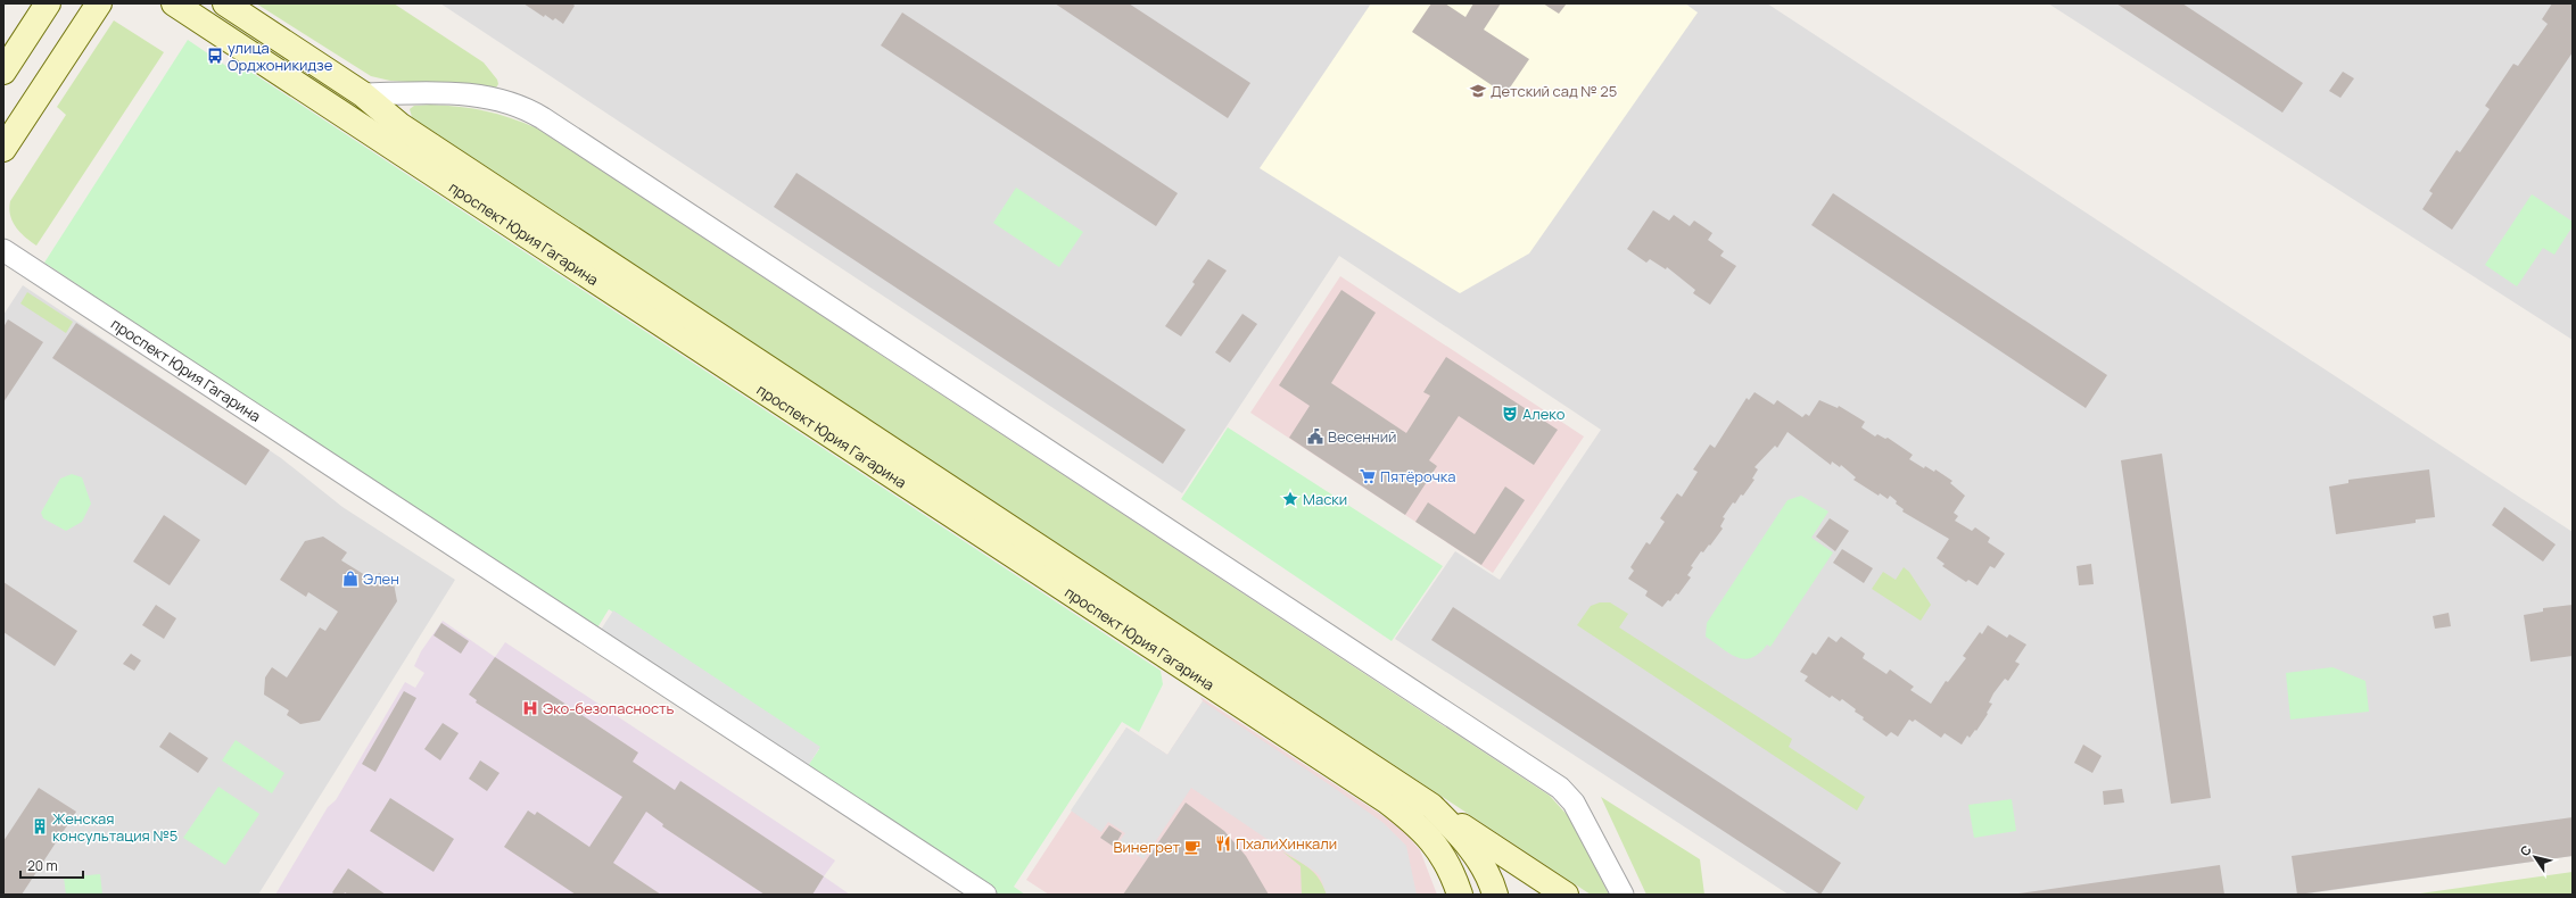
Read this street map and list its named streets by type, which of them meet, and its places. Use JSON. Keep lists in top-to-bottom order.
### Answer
{
  "streets": {
    "main road": ["проспект Юрия Гагарина"]
  },
  "places": {
    "bus stop": ["улица Орджоникидзе"],
    "school or university": ["Детский сад № 25"],
    "theatre": ["Алеко"],
    "public building": ["Весенний"],
    "supermarket": ["Пятёрочка"],
    "place": ["Маски"],
    "shop": ["Элен"],
    "hospital": ["Эко-безопасность"],
    "building": ["Женская консультация №5"],
    "restaurant": ["ПхалиХинкали"],
    "cafe": ["Винегрет"]
  },
  "scale_bar": "20 m",
  "north": "top left"
}
